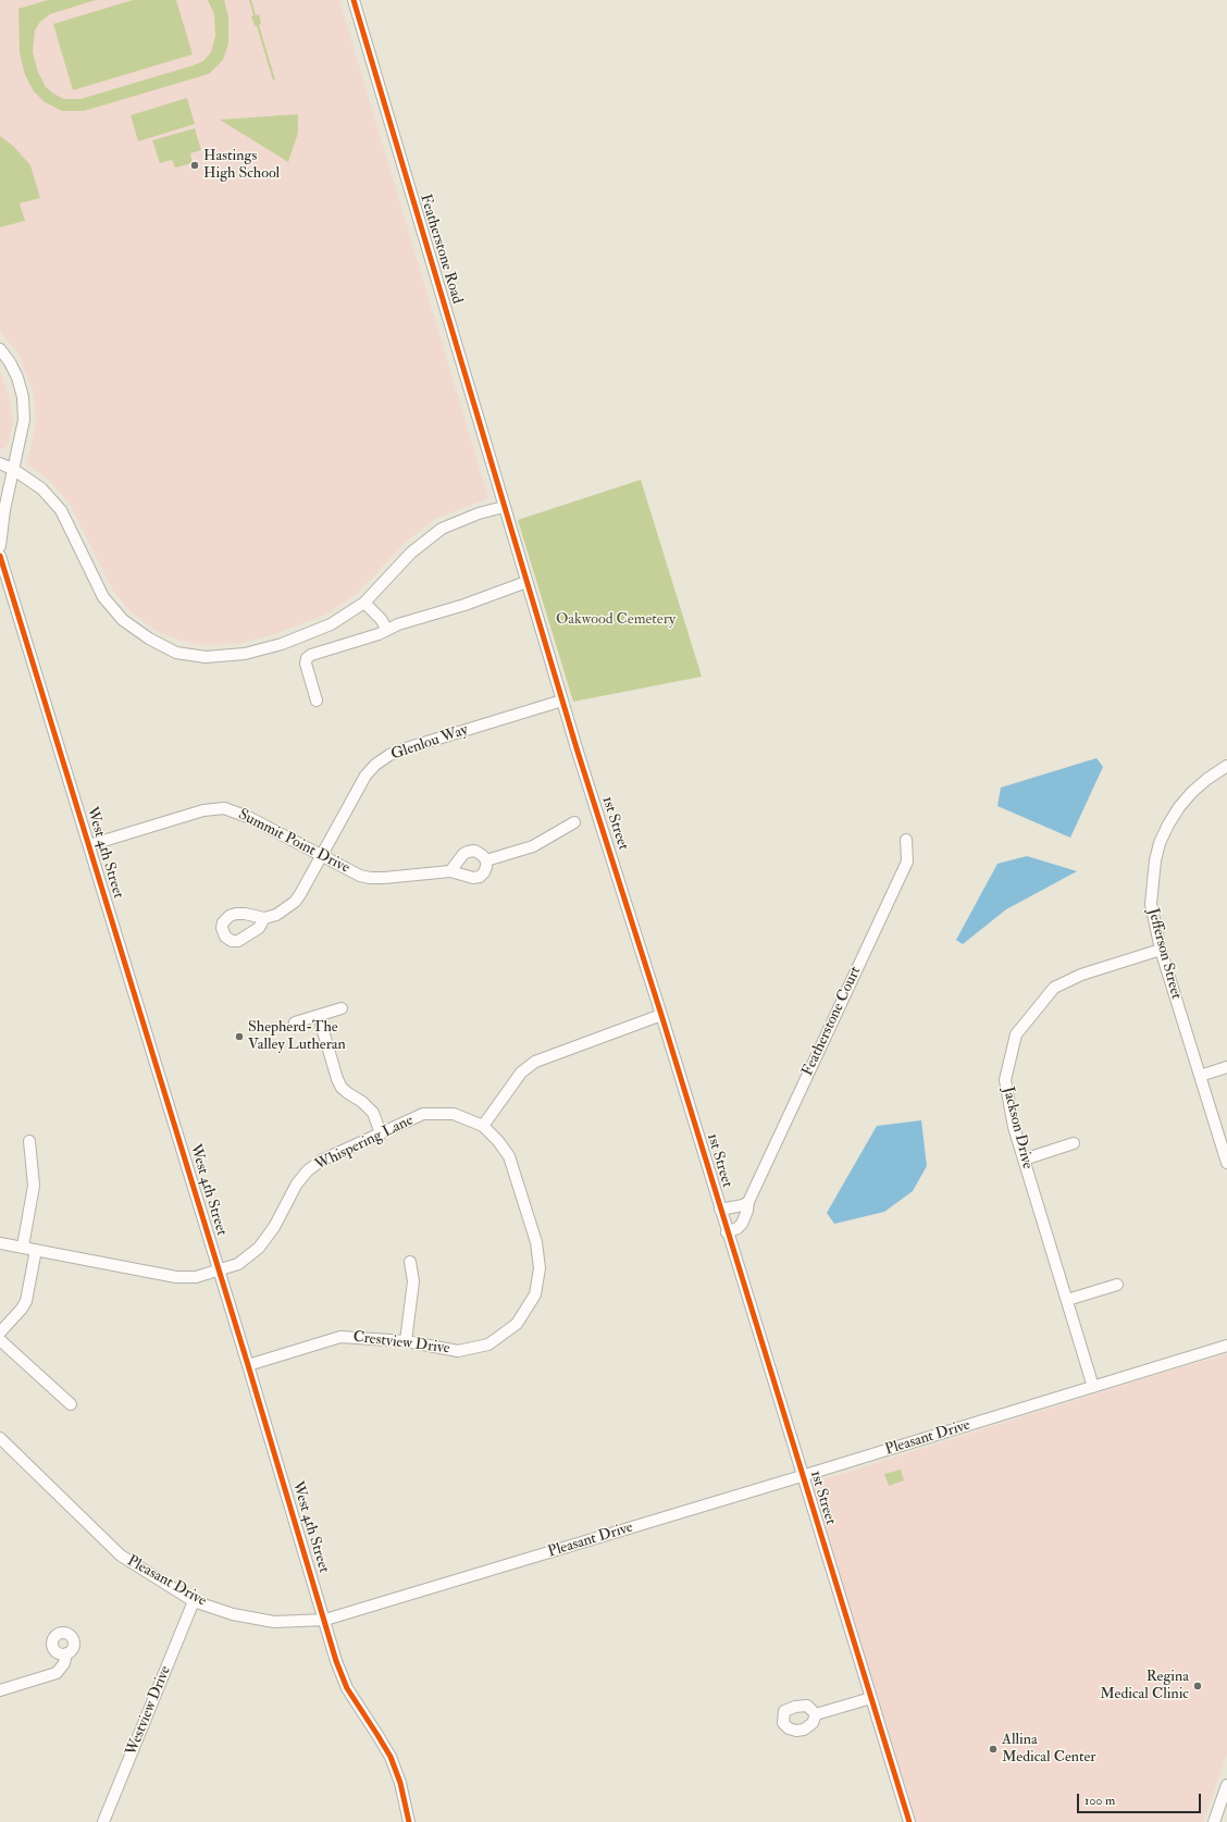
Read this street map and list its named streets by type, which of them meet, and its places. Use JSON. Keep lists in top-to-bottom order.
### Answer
{
  "streets": {
    "street": [
      "Featherstone Road",
      "Glenlou Way",
      "1st Street",
      "Summit Point Drive",
      "West 4th Street",
      "Jefferson Street",
      "Featherstone Court",
      "Jackson Drive",
      "Whispering Lane",
      "Crestview Drive",
      "Pleasant Drive",
      "Westview Drive"
    ]
  },
  "crossings": [
    ["Featherstone Road", "1st Street"],
    ["Glenlou Way", "1st Street"],
    ["Glenlou Way", "Summit Point Drive"],
    ["1st Street", "Featherstone Court"],
    ["1st Street", "Pleasant Drive"],
    ["Summit Point Drive", "West 4th Street"],
    ["West 4th Street", "Whispering Lane"],
    ["West 4th Street", "Crestview Drive"],
    ["West 4th Street", "Pleasant Drive"],
    ["Jefferson Street", "Jackson Drive"],
    ["Jackson Drive", "Pleasant Drive"],
    ["Whispering Lane", "Crestview Drive"],
    ["Pleasant Drive", "Westview Drive"]
  ],
  "parks": ["Oakwood Cemetery"],
  "places": [
    "Hastings High School",
    "Shepherd-The Valley Lutheran",
    "Regina Medical Clinic",
    "Allina Medical Center"
  ],
  "scale_bar": "100 m"
}
